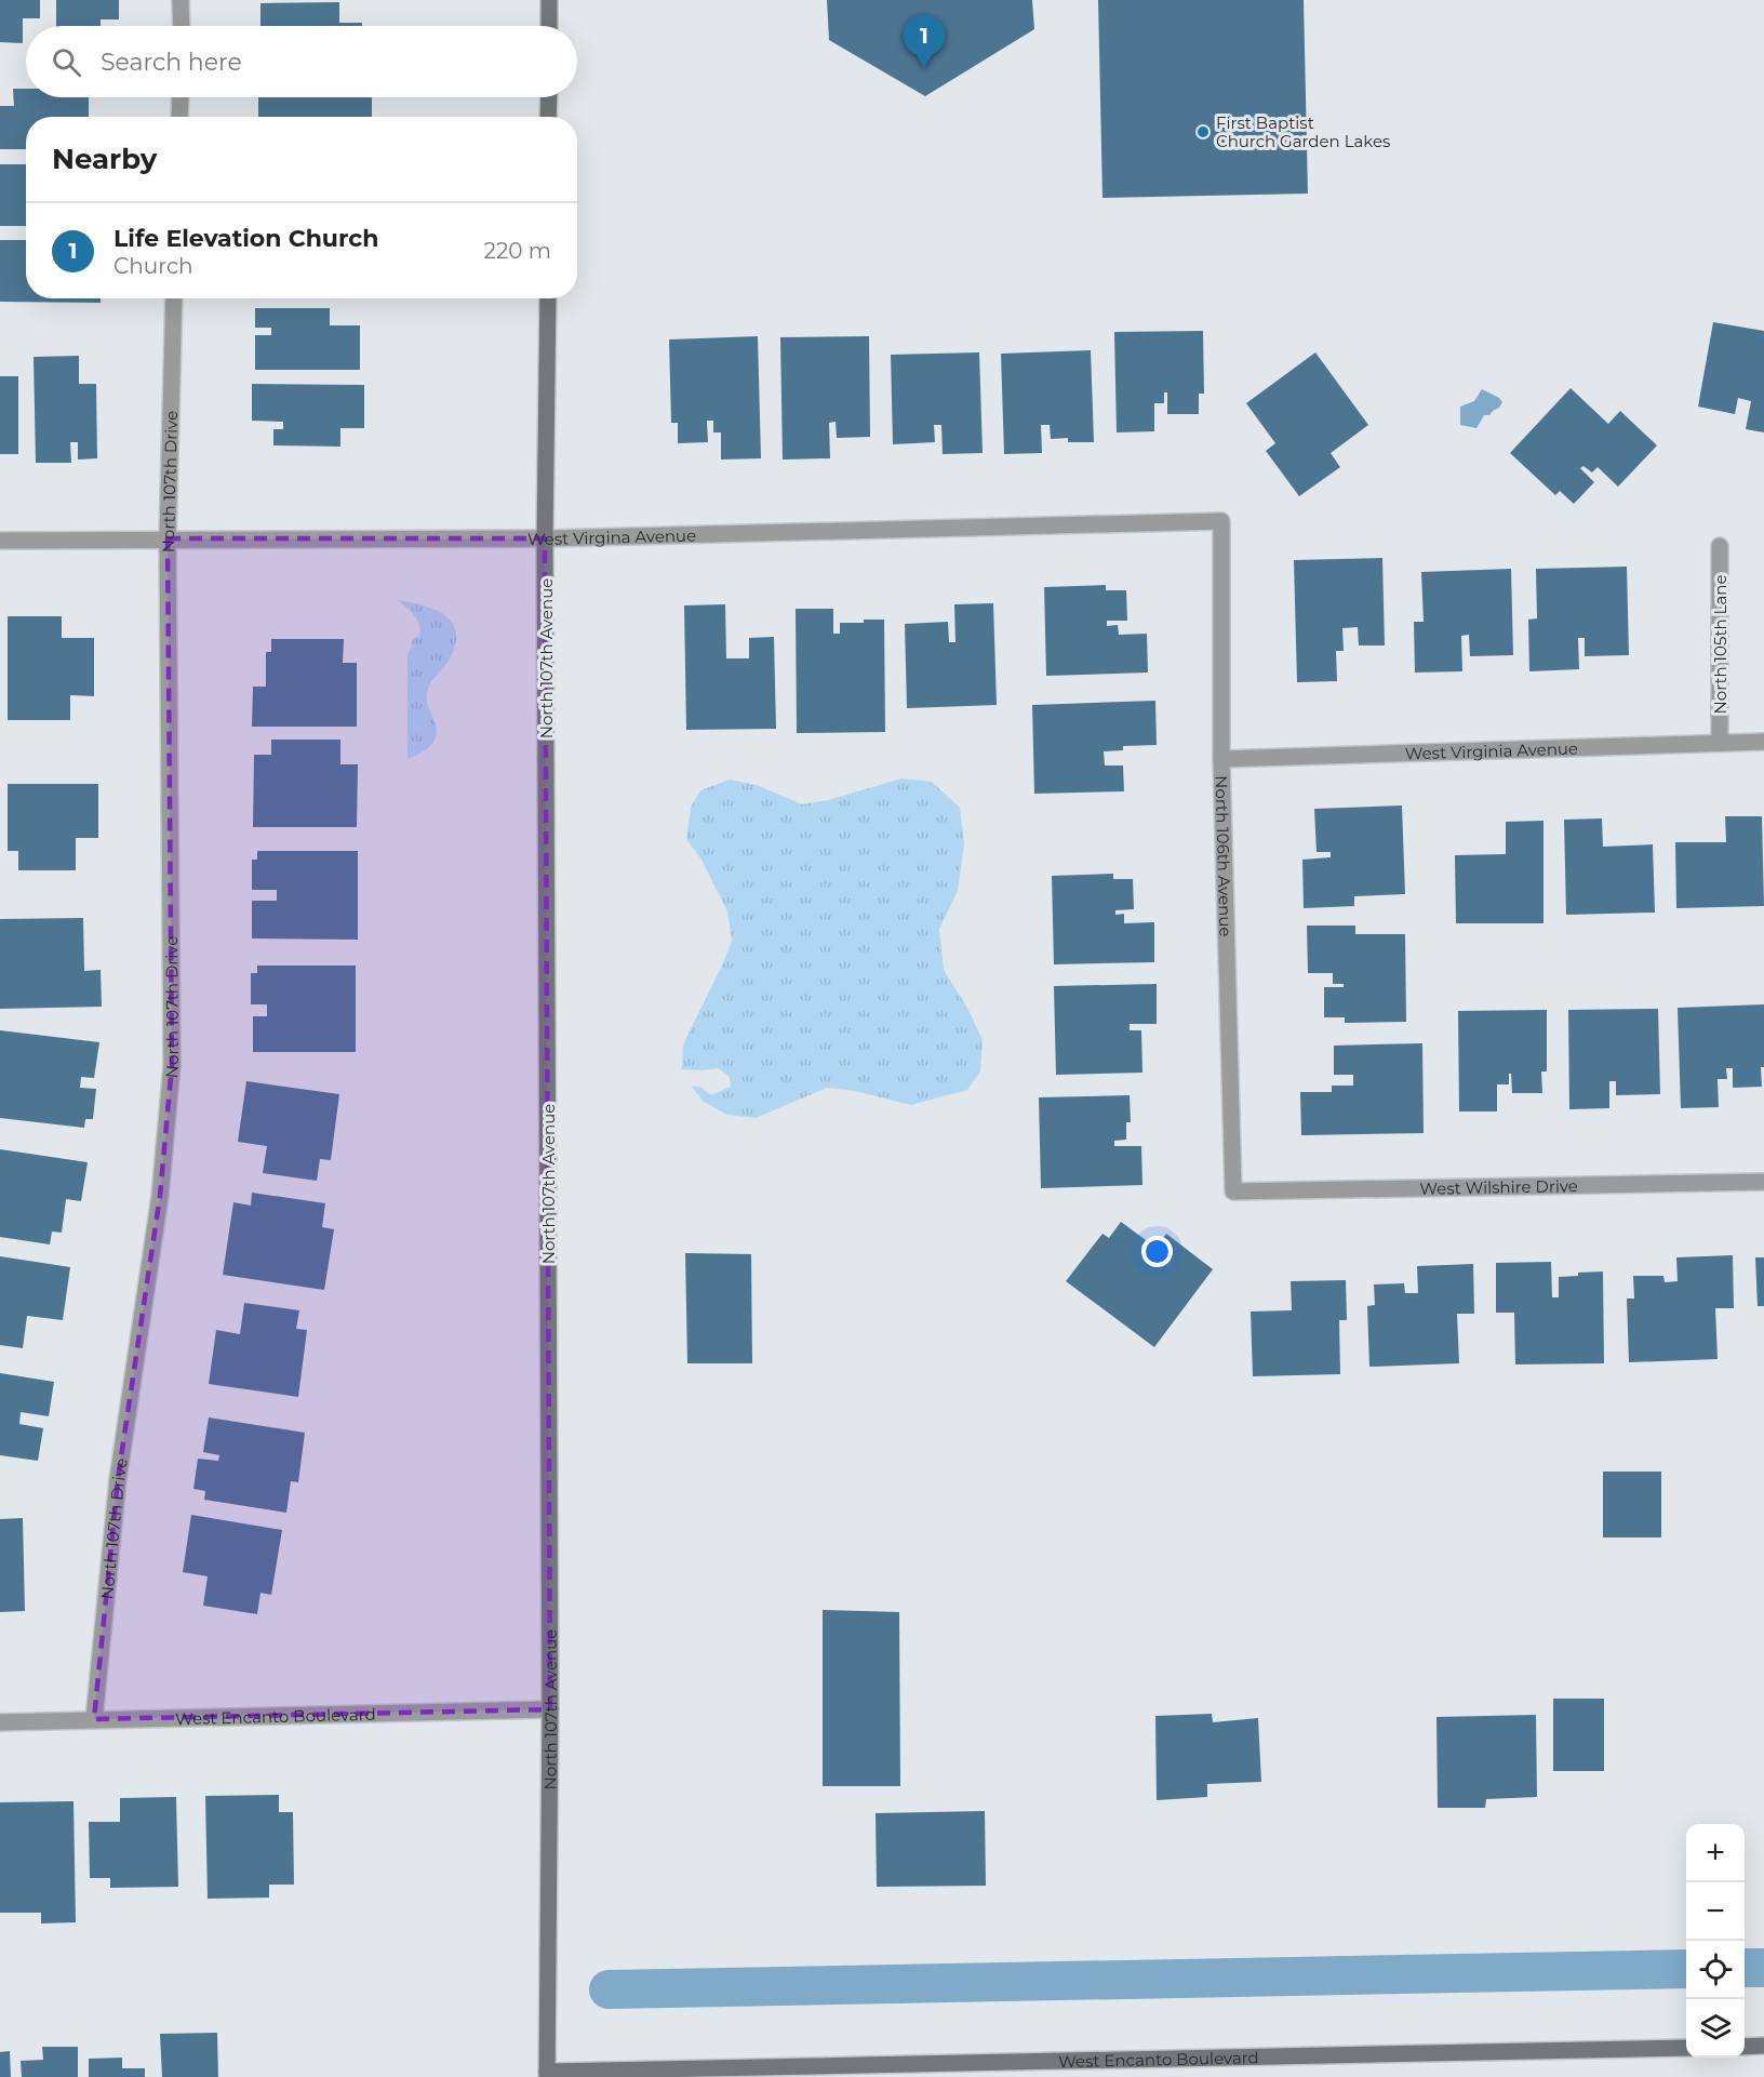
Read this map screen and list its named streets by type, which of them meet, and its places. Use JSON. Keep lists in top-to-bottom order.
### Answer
{
  "streets": {
    "main road": ["North 107th Avenue", "West Encanto Boulevard"],
    "street": [
      "North 107th Drive",
      "West Virgina Avenue",
      "North 105th Lane",
      "West Virginia Avenue",
      "North 106th Avenue",
      "West Wilshire Drive"
    ]
  },
  "crossings": [
    ["North 107th Drive", "West Virgina Avenue"],
    ["North 107th Drive", "West Encanto Boulevard"],
    ["West Virgina Avenue", "North 107th Avenue"],
    ["West Virgina Avenue", "North 106th Avenue"],
    ["North 105th Lane", "West Virginia Avenue"],
    ["North 107th Avenue", "West Encanto Boulevard"],
    ["West Virginia Avenue", "North 106th Avenue"],
    ["North 106th Avenue", "West Wilshire Drive"]
  ],
  "places": ["First Baptist Church Garden Lakes"],
  "page": {
    "pins": "1",
    "search": "Search here",
    "heading": "Nearby",
    "list": [
      {
        "mark": "1",
        "name": "Life Elevation Church",
        "note": "Church",
        "value": "220 m"
      }
    ],
    "map_buttons": ["+", "−"]
  }
}
